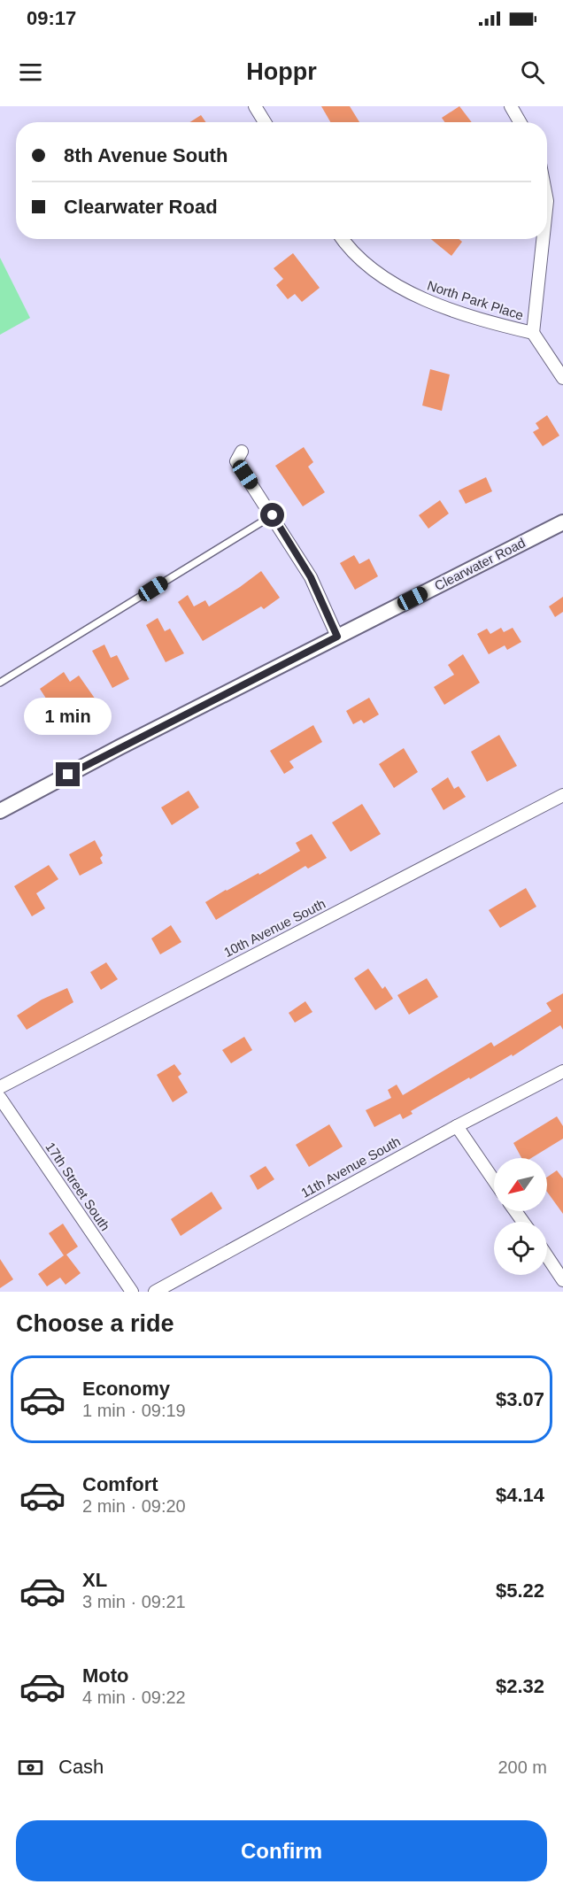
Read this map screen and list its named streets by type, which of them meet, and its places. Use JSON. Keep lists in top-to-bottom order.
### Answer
{
  "streets": {
    "street": [
      "North Park Place",
      "Clearwater Road",
      "10th Avenue South",
      "11th Avenue South",
      "17th Street South"
    ]
  },
  "north": "bottom left",
  "page": {
    "status": "09:17",
    "header": "Hoppr",
    "banner": ["8th Avenue South", "Clearwater Road"],
    "bubble": "1 min",
    "heading": "Choose a ride",
    "list": [
      {
        "name": "Economy",
        "note": "1 min · 09:19",
        "value": "$3.07"
      },
      {
        "name": "Comfort",
        "note": "2 min · 09:20",
        "value": "$4.14"
      },
      {
        "name": "XL",
        "note": "3 min · 09:21",
        "value": "$5.22"
      },
      {
        "name": "Moto",
        "note": "4 min · 09:22",
        "value": "$2.32"
      }
    ],
    "pay": ["Cash", "200 m"],
    "buttons": "Confirm"
  }
}
